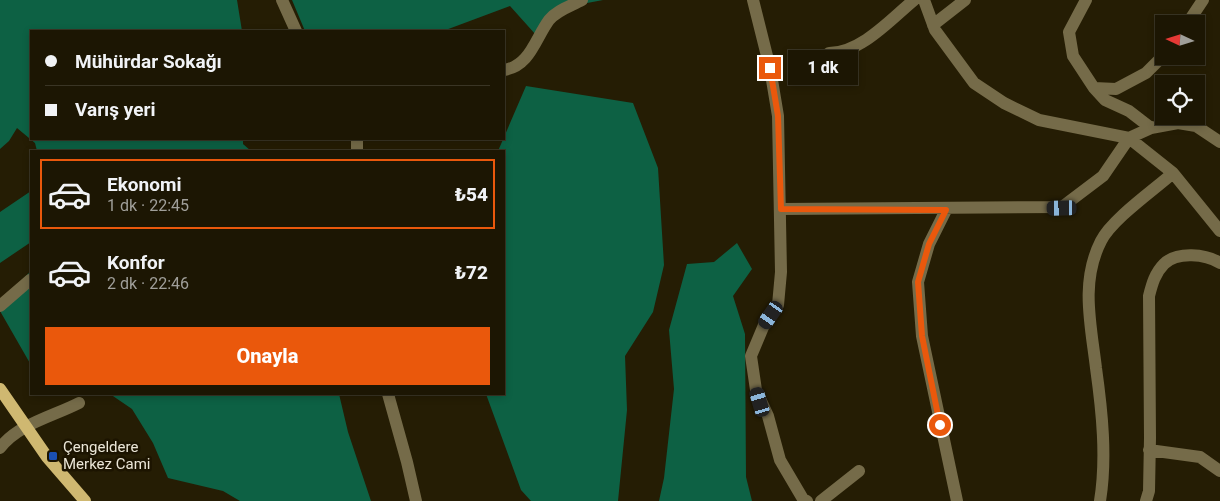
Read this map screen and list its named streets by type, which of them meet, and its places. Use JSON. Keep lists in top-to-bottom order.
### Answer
{
  "places": {
    "transit": ["Çengeldere Merkez Cami"]
  },
  "north": "left",
  "page": {
    "banner": ["Mühürdar Sokağı", "Varış yeri"],
    "bubble": "1 dk",
    "list": [
      {
        "name": "Ekonomi",
        "note": "1 dk · 22:45",
        "value": "₺54"
      },
      {
        "name": "Konfor",
        "note": "2 dk · 22:46",
        "value": "₺72"
      }
    ],
    "buttons": "Onayla"
  }
}
